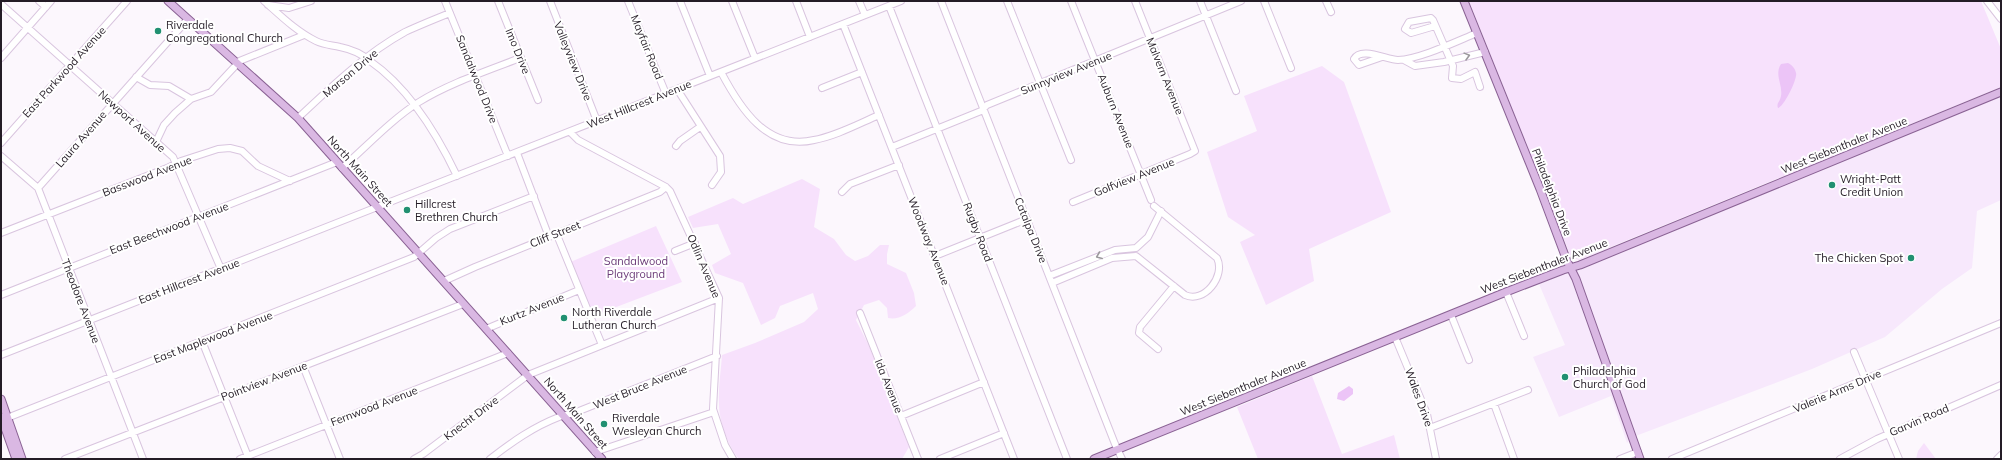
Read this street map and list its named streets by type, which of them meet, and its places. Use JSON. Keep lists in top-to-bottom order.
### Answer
{
  "streets": {
    "main road": ["West Siebenthaler Avenue", "North Main Street", "Philadelphia Drive"],
    "street": [
      "Mayfair Road",
      "Imo Drive",
      "Valleyview Drive",
      "East Parkwood Avenue",
      "Marson Drive",
      "Sunnyview Avenue",
      "Malvern Avenue",
      "Sandalwood Drive",
      "West Hillcrest Avenue",
      "Auburn Avenue",
      "Newport Avenue",
      "Laura Avenue",
      "Basswood Avenue",
      "Golfview Avenue",
      "East Beechwood Avenue",
      "Catalpa Drive",
      "Rugby Road",
      "Cliff Street",
      "Woodway Avenue",
      "Odlin Avenue",
      "East Hillcrest Avenue",
      "Theodore Avenue",
      "Kurtz Avenue",
      "East Maplewood Avenue",
      "Pointview Avenue",
      "Ida Avenue",
      "West Bruce Avenue",
      "Valerie Arms Drive",
      "Wales Drive",
      "Fernwood Avenue",
      "Knecht Drive",
      "Garvin Road"
    ]
  },
  "crossings": [
    ["Mayfair Road", "West Hillcrest Avenue"],
    ["Imo Drive", "East Beechwood Avenue"],
    ["Valleyview Drive", "West Hillcrest Avenue"],
    ["East Parkwood Avenue", "Newport Avenue"],
    ["Marson Drive", "Sandalwood Drive"],
    ["Marson Drive", "North Main Street"],
    ["Sunnyview Avenue", "Malvern Avenue"],
    ["Sunnyview Avenue", "Auburn Avenue"],
    ["Sunnyview Avenue", "Catalpa Drive"],
    ["Sunnyview Avenue", "Rugby Road"],
    ["Sunnyview Avenue", "Woodway Avenue"],
    ["Malvern Avenue", "Golfview Avenue"],
    ["Sandalwood Drive", "West Hillcrest Avenue"],
    ["Sandalwood Drive", "East Beechwood Avenue"],
    ["West Hillcrest Avenue", "North Main Street"],
    ["West Hillcrest Avenue", "Rugby Road"],
    ["West Hillcrest Avenue", "Woodway Avenue"],
    ["West Hillcrest Avenue", "East Hillcrest Avenue"],
    ["Auburn Avenue", "Golfview Avenue"],
    ["Newport Avenue", "Laura Avenue"],
    ["Newport Avenue", "Basswood Avenue"],
    ["Newport Avenue", "East Beechwood Avenue"],
    ["Newport Avenue", "East Hillcrest Avenue"],
    ["Laura Avenue", "North Main Street"],
    ["Laura Avenue", "Theodore Avenue"],
    ["West Siebenthaler Avenue", "Philadelphia Drive"],
    ["West Siebenthaler Avenue", "Catalpa Drive"],
    ["West Siebenthaler Avenue", "Wales Drive"],
    ["North Main Street", "East Beechwood Avenue"],
    ["North Main Street", "Cliff Street"],
    ["North Main Street", "East Hillcrest Avenue"],
    ["North Main Street", "Kurtz Avenue"],
    ["North Main Street", "East Maplewood Avenue"],
    ["North Main Street", "Pointview Avenue"],
    ["North Main Street", "West Bruce Avenue"],
    ["North Main Street", "Fernwood Avenue"],
    ["North Main Street", "Knecht Drive"],
    ["Basswood Avenue", "East Beechwood Avenue"],
    ["Basswood Avenue", "Theodore Avenue"],
    ["East Beechwood Avenue", "Theodore Avenue"],
    ["Cliff Street", "Odlin Avenue"],
    ["Odlin Avenue", "West Bruce Avenue"],
    ["Odlin Avenue", "Knecht Drive"],
    ["East Hillcrest Avenue", "Theodore Avenue"],
    ["Theodore Avenue", "East Maplewood Avenue"],
    ["Theodore Avenue", "Pointview Avenue"]
  ],
  "parks": ["Sandalwood Playground"],
  "places": [
    "Riverdale Congregational Church",
    "Wright-Patt Credit Union",
    "Hillcrest Brethren Church",
    "The Chicken Spot",
    "North Riverdale Lutheran Church",
    "Philadelphia Church of God",
    "Riverdale Wesleyan Church"
  ]
}
